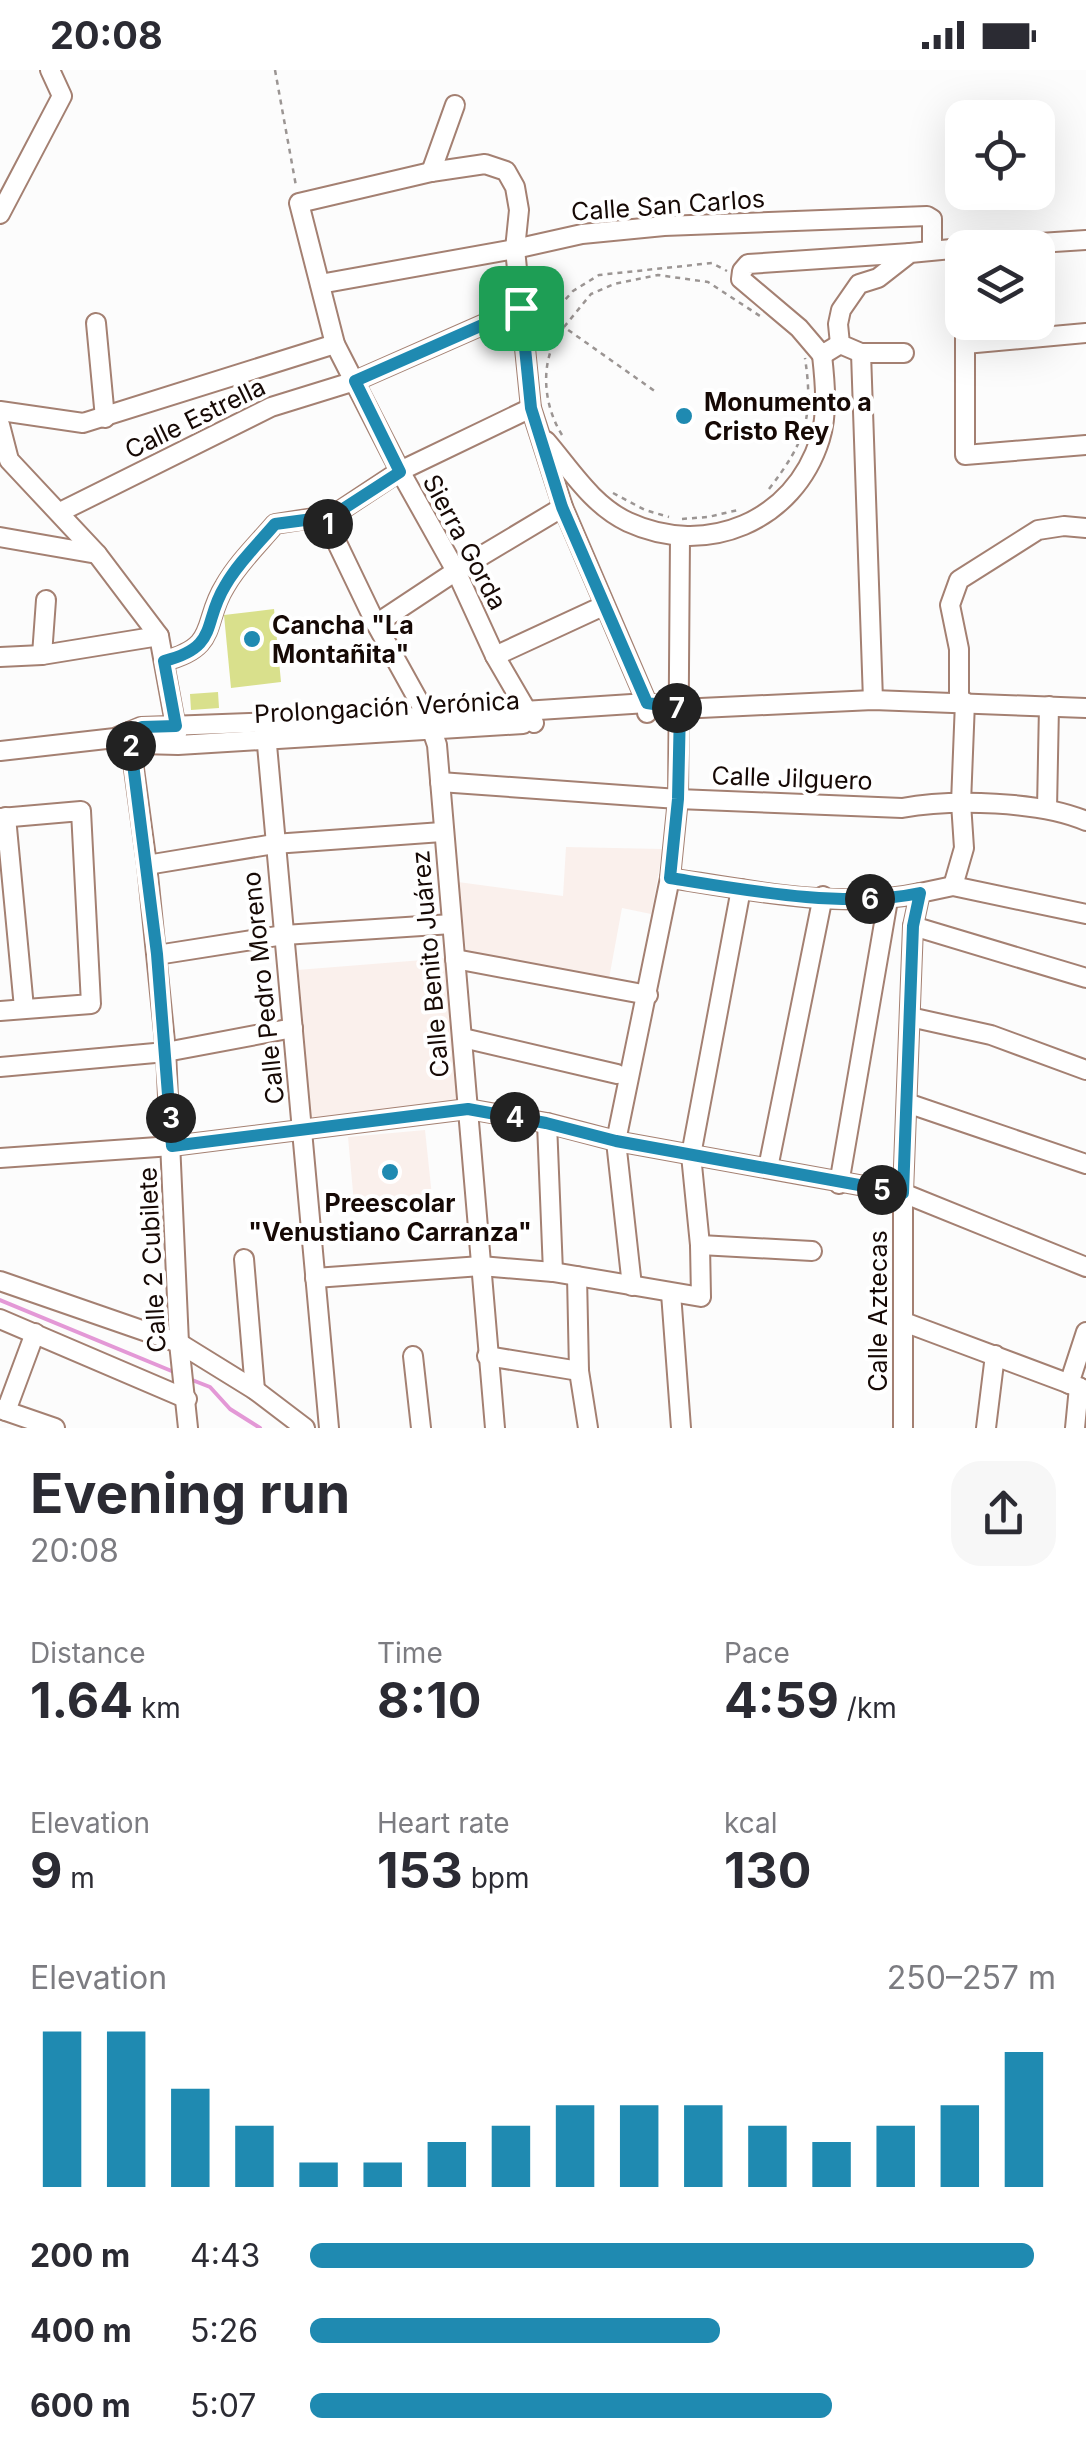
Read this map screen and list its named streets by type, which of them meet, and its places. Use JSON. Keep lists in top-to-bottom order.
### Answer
{
  "streets": {
    "street": [
      "Calle San Carlos",
      "Calle Estrella",
      "Sierra Gorda",
      "Prolongación Verónica",
      "Calle Jilguero",
      "Calle Benito Juárez",
      "Calle Pedro Moreno",
      "Calle 2 Cubilete",
      "Calle Aztecas"
    ]
  },
  "crossings": [
    ["Calle San Carlos", "Sierra Gorda"],
    ["Calle Estrella", "Sierra Gorda"],
    ["Sierra Gorda", "Prolongación Verónica"],
    ["Prolongación Verónica", "Calle Benito Juárez"],
    ["Prolongación Verónica", "Calle Pedro Moreno"],
    ["Prolongación Verónica", "Calle 2 Cubilete"],
    ["Calle Jilguero", "Calle Benito Juárez"]
  ],
  "places": ["Monumento a Cristo Rey", "Cancha \"La Montañita\"", "Preescolar \"Venustiano Carranza\""],
  "page": {
    "status": "20:08",
    "pins": [
      "1",
      "7",
      "2",
      "6",
      "4",
      "3",
      "5"
    ],
    "heading": ["Evening run", "20:08"],
    "stats": [
      ["Distance", "1.64 km"],
      ["Time", "8:10"],
      ["Pace", "4:59 /km"],
      ["Elevation", "9 m"],
      ["Heart rate", "153 bpm"],
      ["kcal", "130"]
    ],
    "chart": ["Elevation", "250–257 m"],
    "list": [
      {
        "name": "200 m",
        "note": "4:43"
      },
      {
        "name": "400 m",
        "note": "5:26"
      },
      {
        "name": "600 m",
        "note": "5:07"
      }
    ]
  }
}
